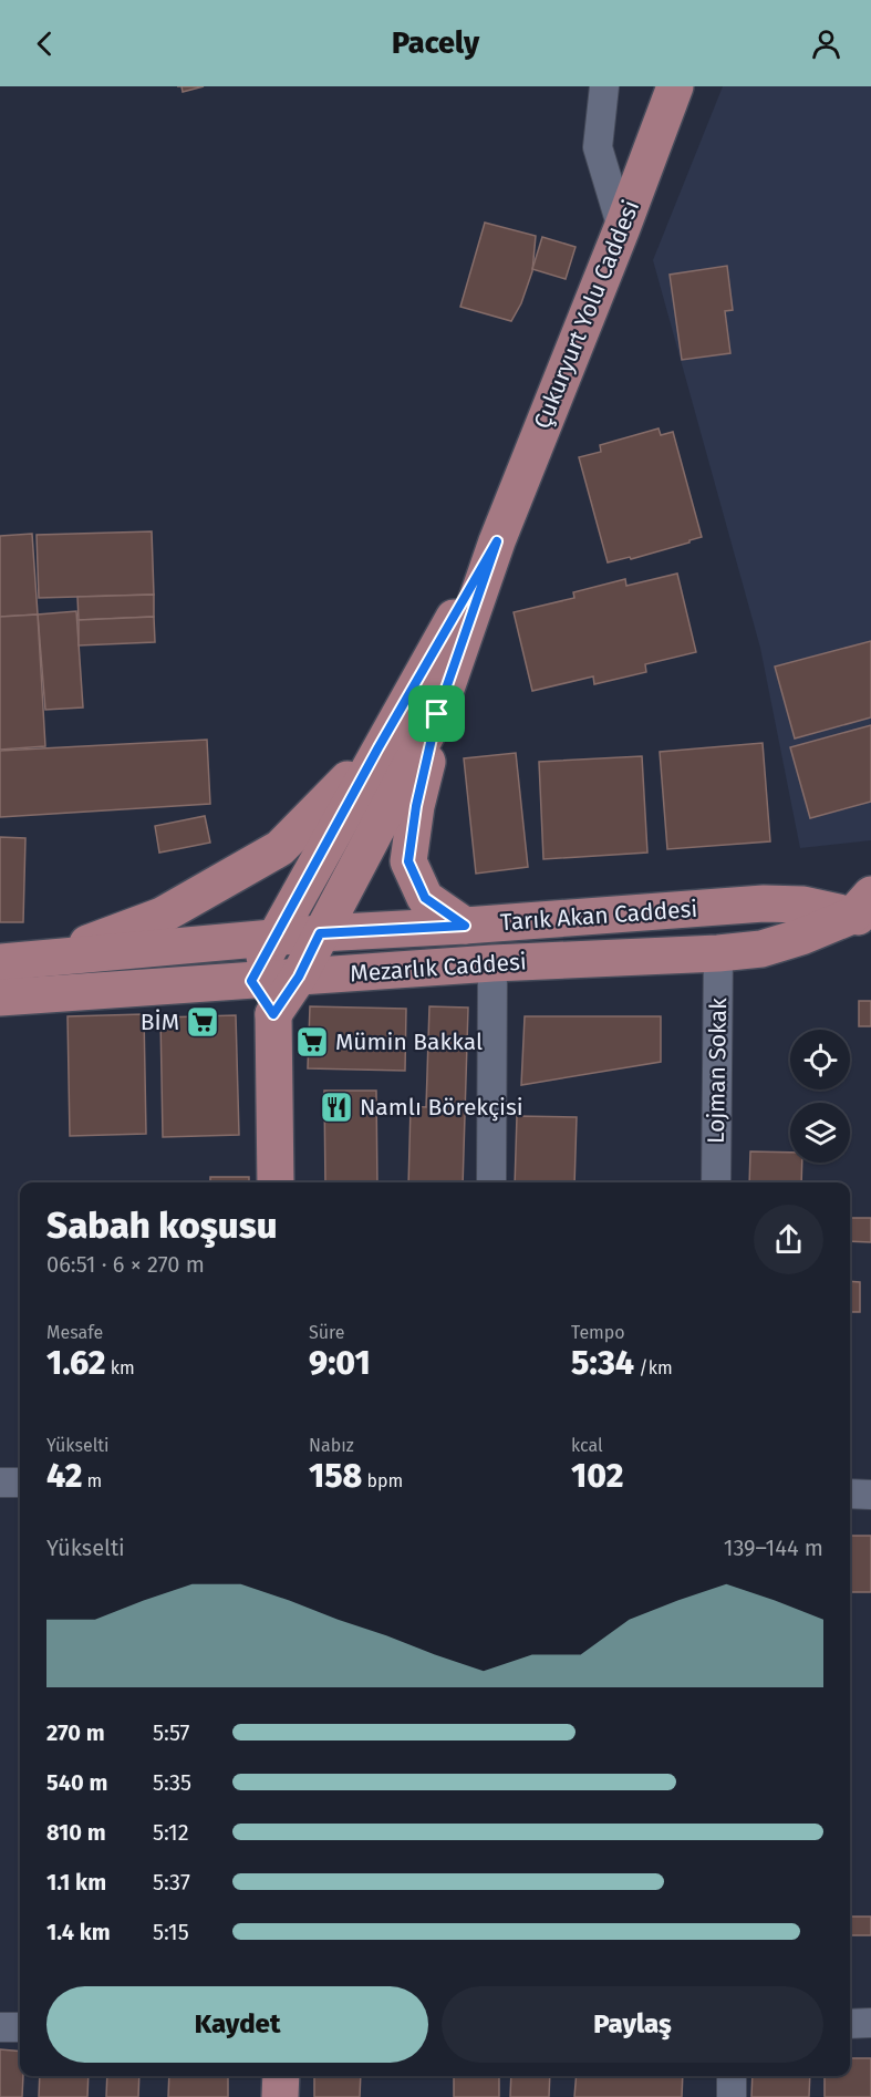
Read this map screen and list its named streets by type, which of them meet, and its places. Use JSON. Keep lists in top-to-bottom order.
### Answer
{
  "streets": {
    "main road": ["Çukuryurt Yolu Caddesi", "Tarık Akan Caddesi", "Mezarlık Caddesi"],
    "street": ["Lojman Sokak"]
  },
  "crossings": [
    ["Çukuryurt Yolu Caddesi", "Tarık Akan Caddesi"],
    ["Çukuryurt Yolu Caddesi", "Mezarlık Caddesi"],
    ["Tarık Akan Caddesi", "Mezarlık Caddesi"],
    ["Mezarlık Caddesi", "Lojman Sokak"]
  ],
  "places": {
    "supermarket": ["BİM", "Mümin Bakkal"],
    "restaurant": ["Namlı Börekçisi"]
  },
  "page": {
    "header": "Pacely",
    "heading": ["Sabah koşusu", "06:51 · 6 × 270 m"],
    "stats": [
      ["Mesafe", "1.62 km"],
      ["Süre", "9:01"],
      ["Tempo", "5:34 /km"],
      ["Yükselti", "42 m"],
      ["Nabız", "158 bpm"],
      ["kcal", "102"]
    ],
    "chart": ["Yükselti", "139–144 m"],
    "list": [
      {
        "name": "270 m",
        "note": "5:57"
      },
      {
        "name": "540 m",
        "note": "5:35"
      },
      {
        "name": "810 m",
        "note": "5:12"
      },
      {
        "name": "1.1 km",
        "note": "5:37"
      },
      {
        "name": "1.4 km",
        "note": "5:15"
      }
    ],
    "buttons": ["Kaydet", "Paylaş"]
  }
}
